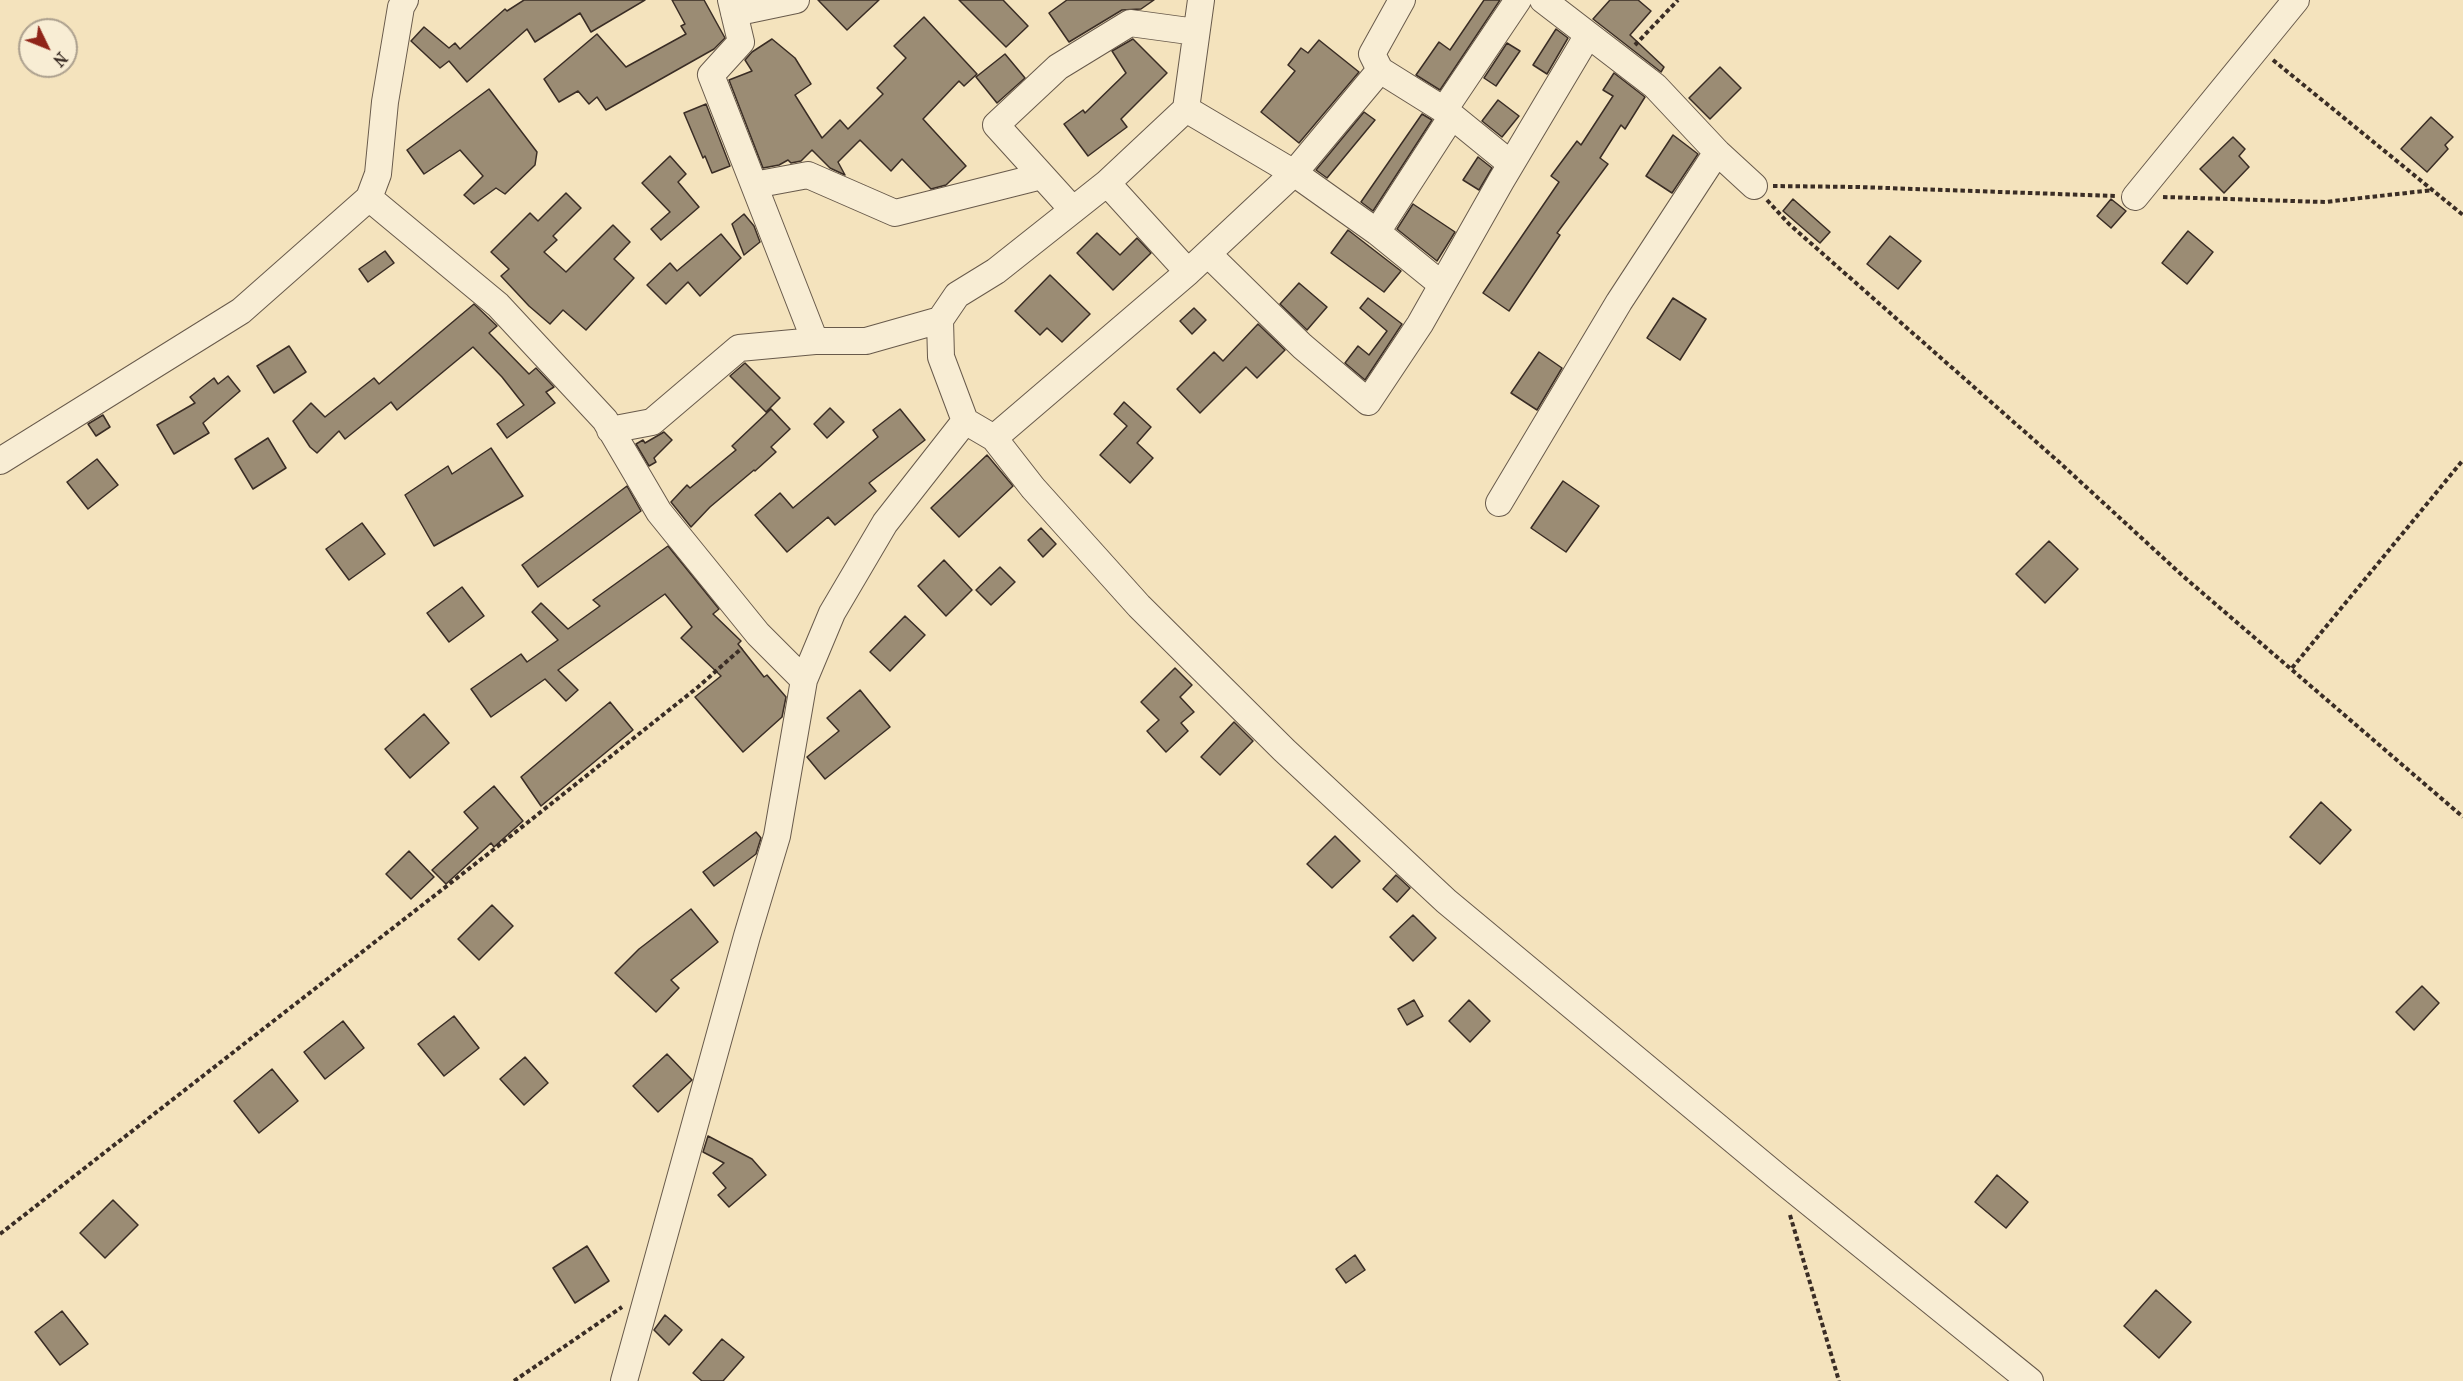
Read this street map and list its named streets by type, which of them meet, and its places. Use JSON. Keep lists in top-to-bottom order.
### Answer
{
  "north": "bottom right"
}
